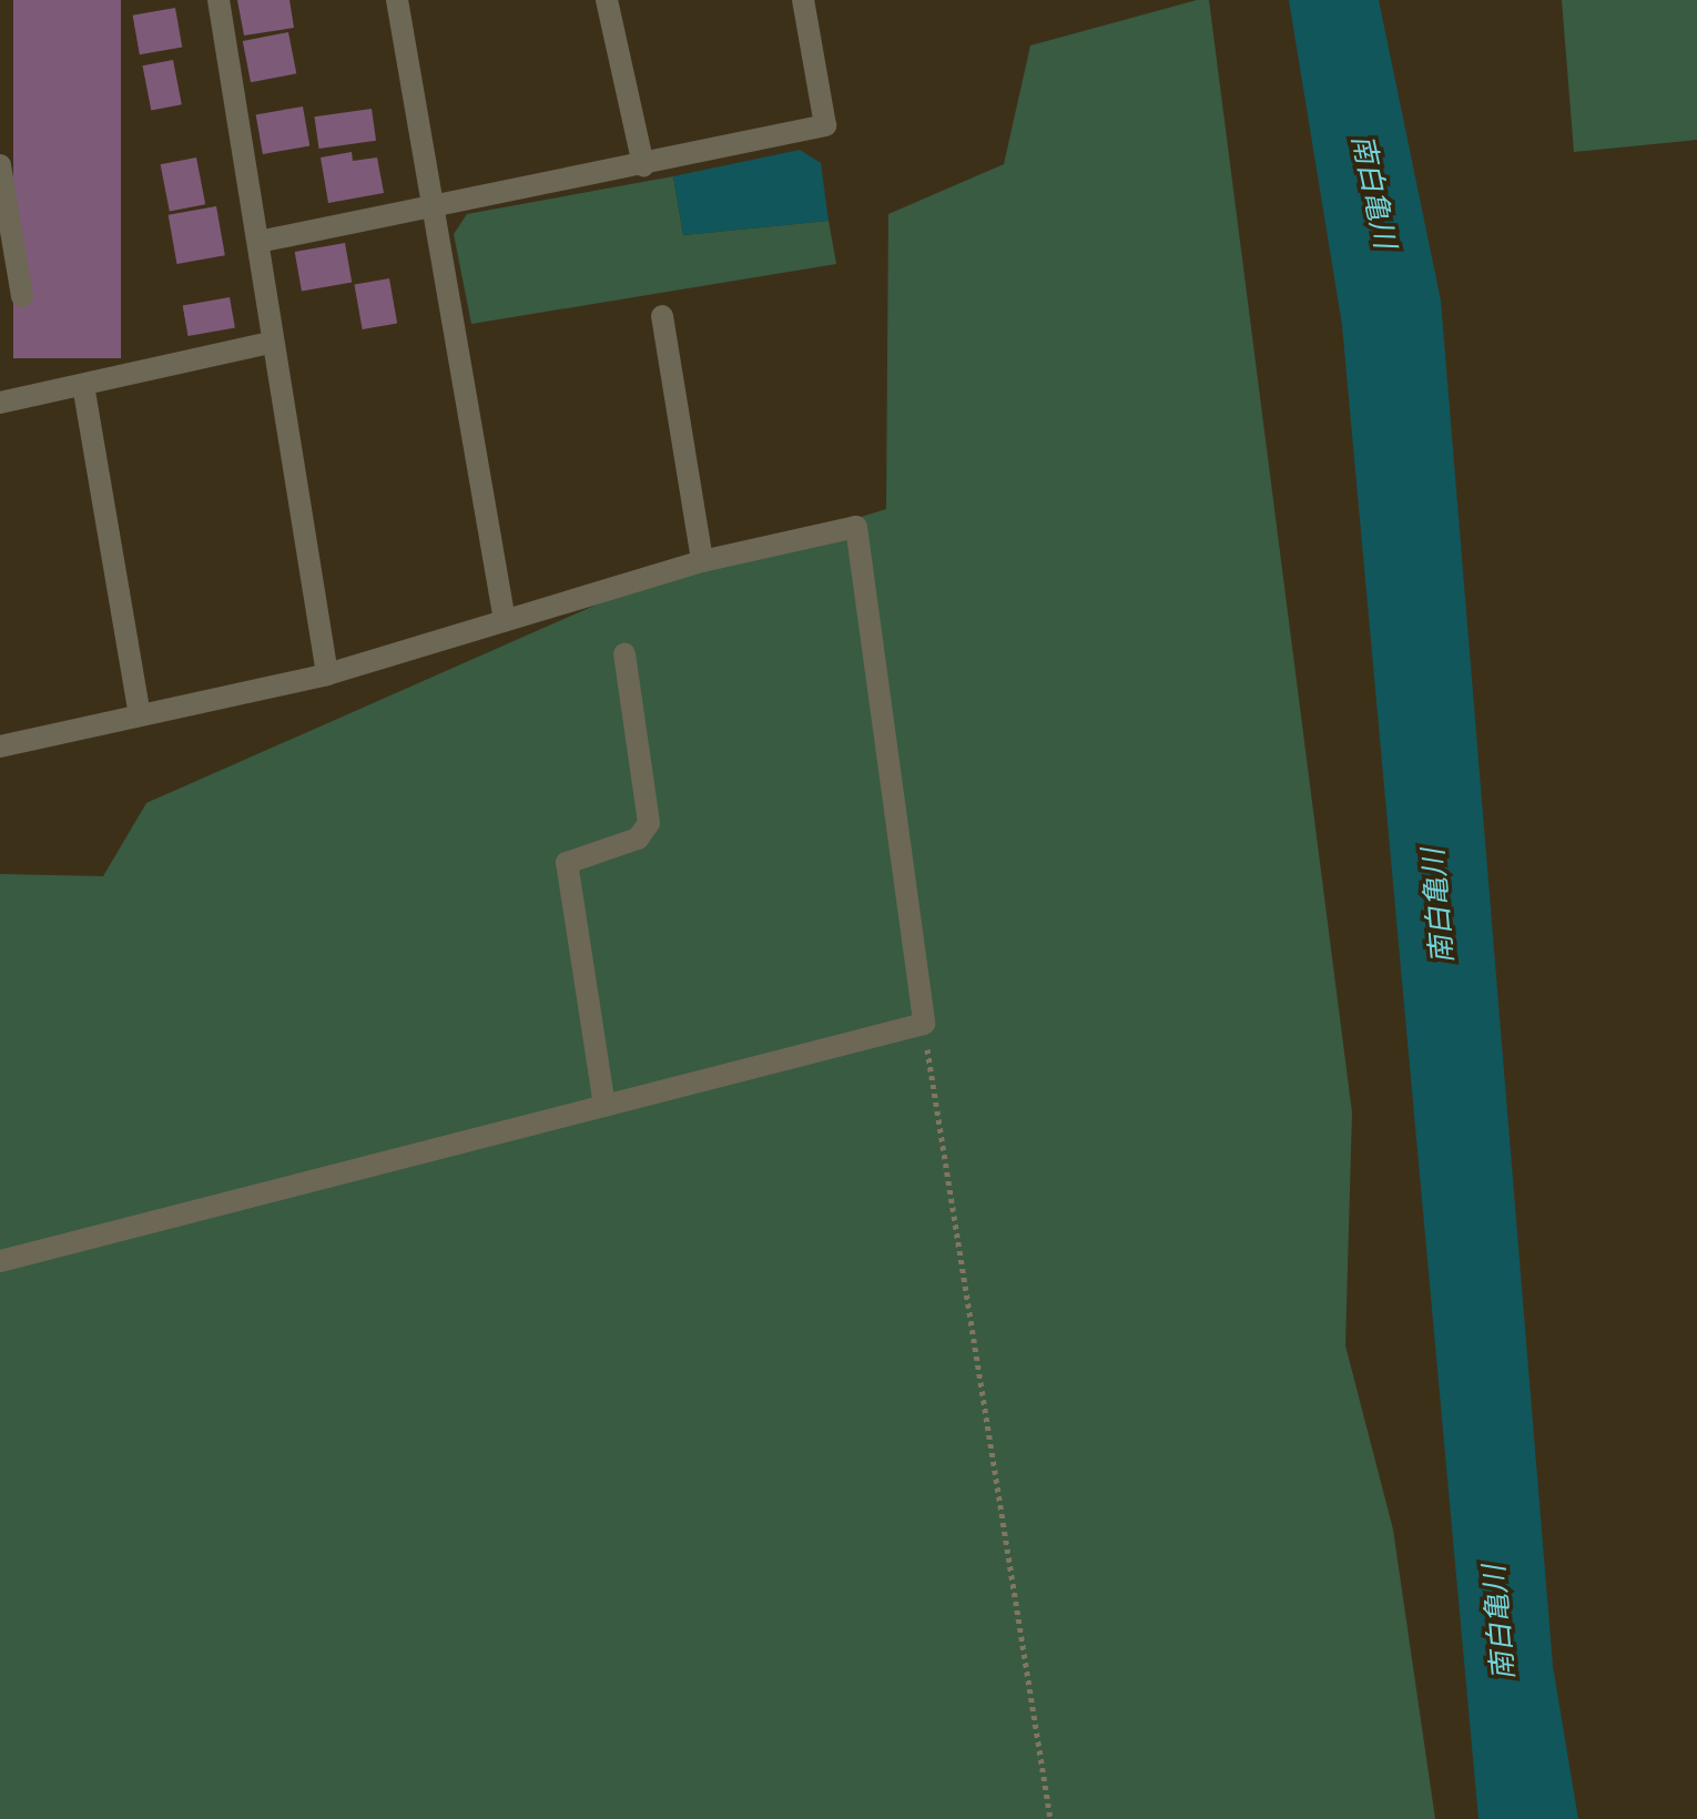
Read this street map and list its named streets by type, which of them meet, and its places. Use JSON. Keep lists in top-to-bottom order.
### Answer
{
  "water": ["南白亀川"]
}
